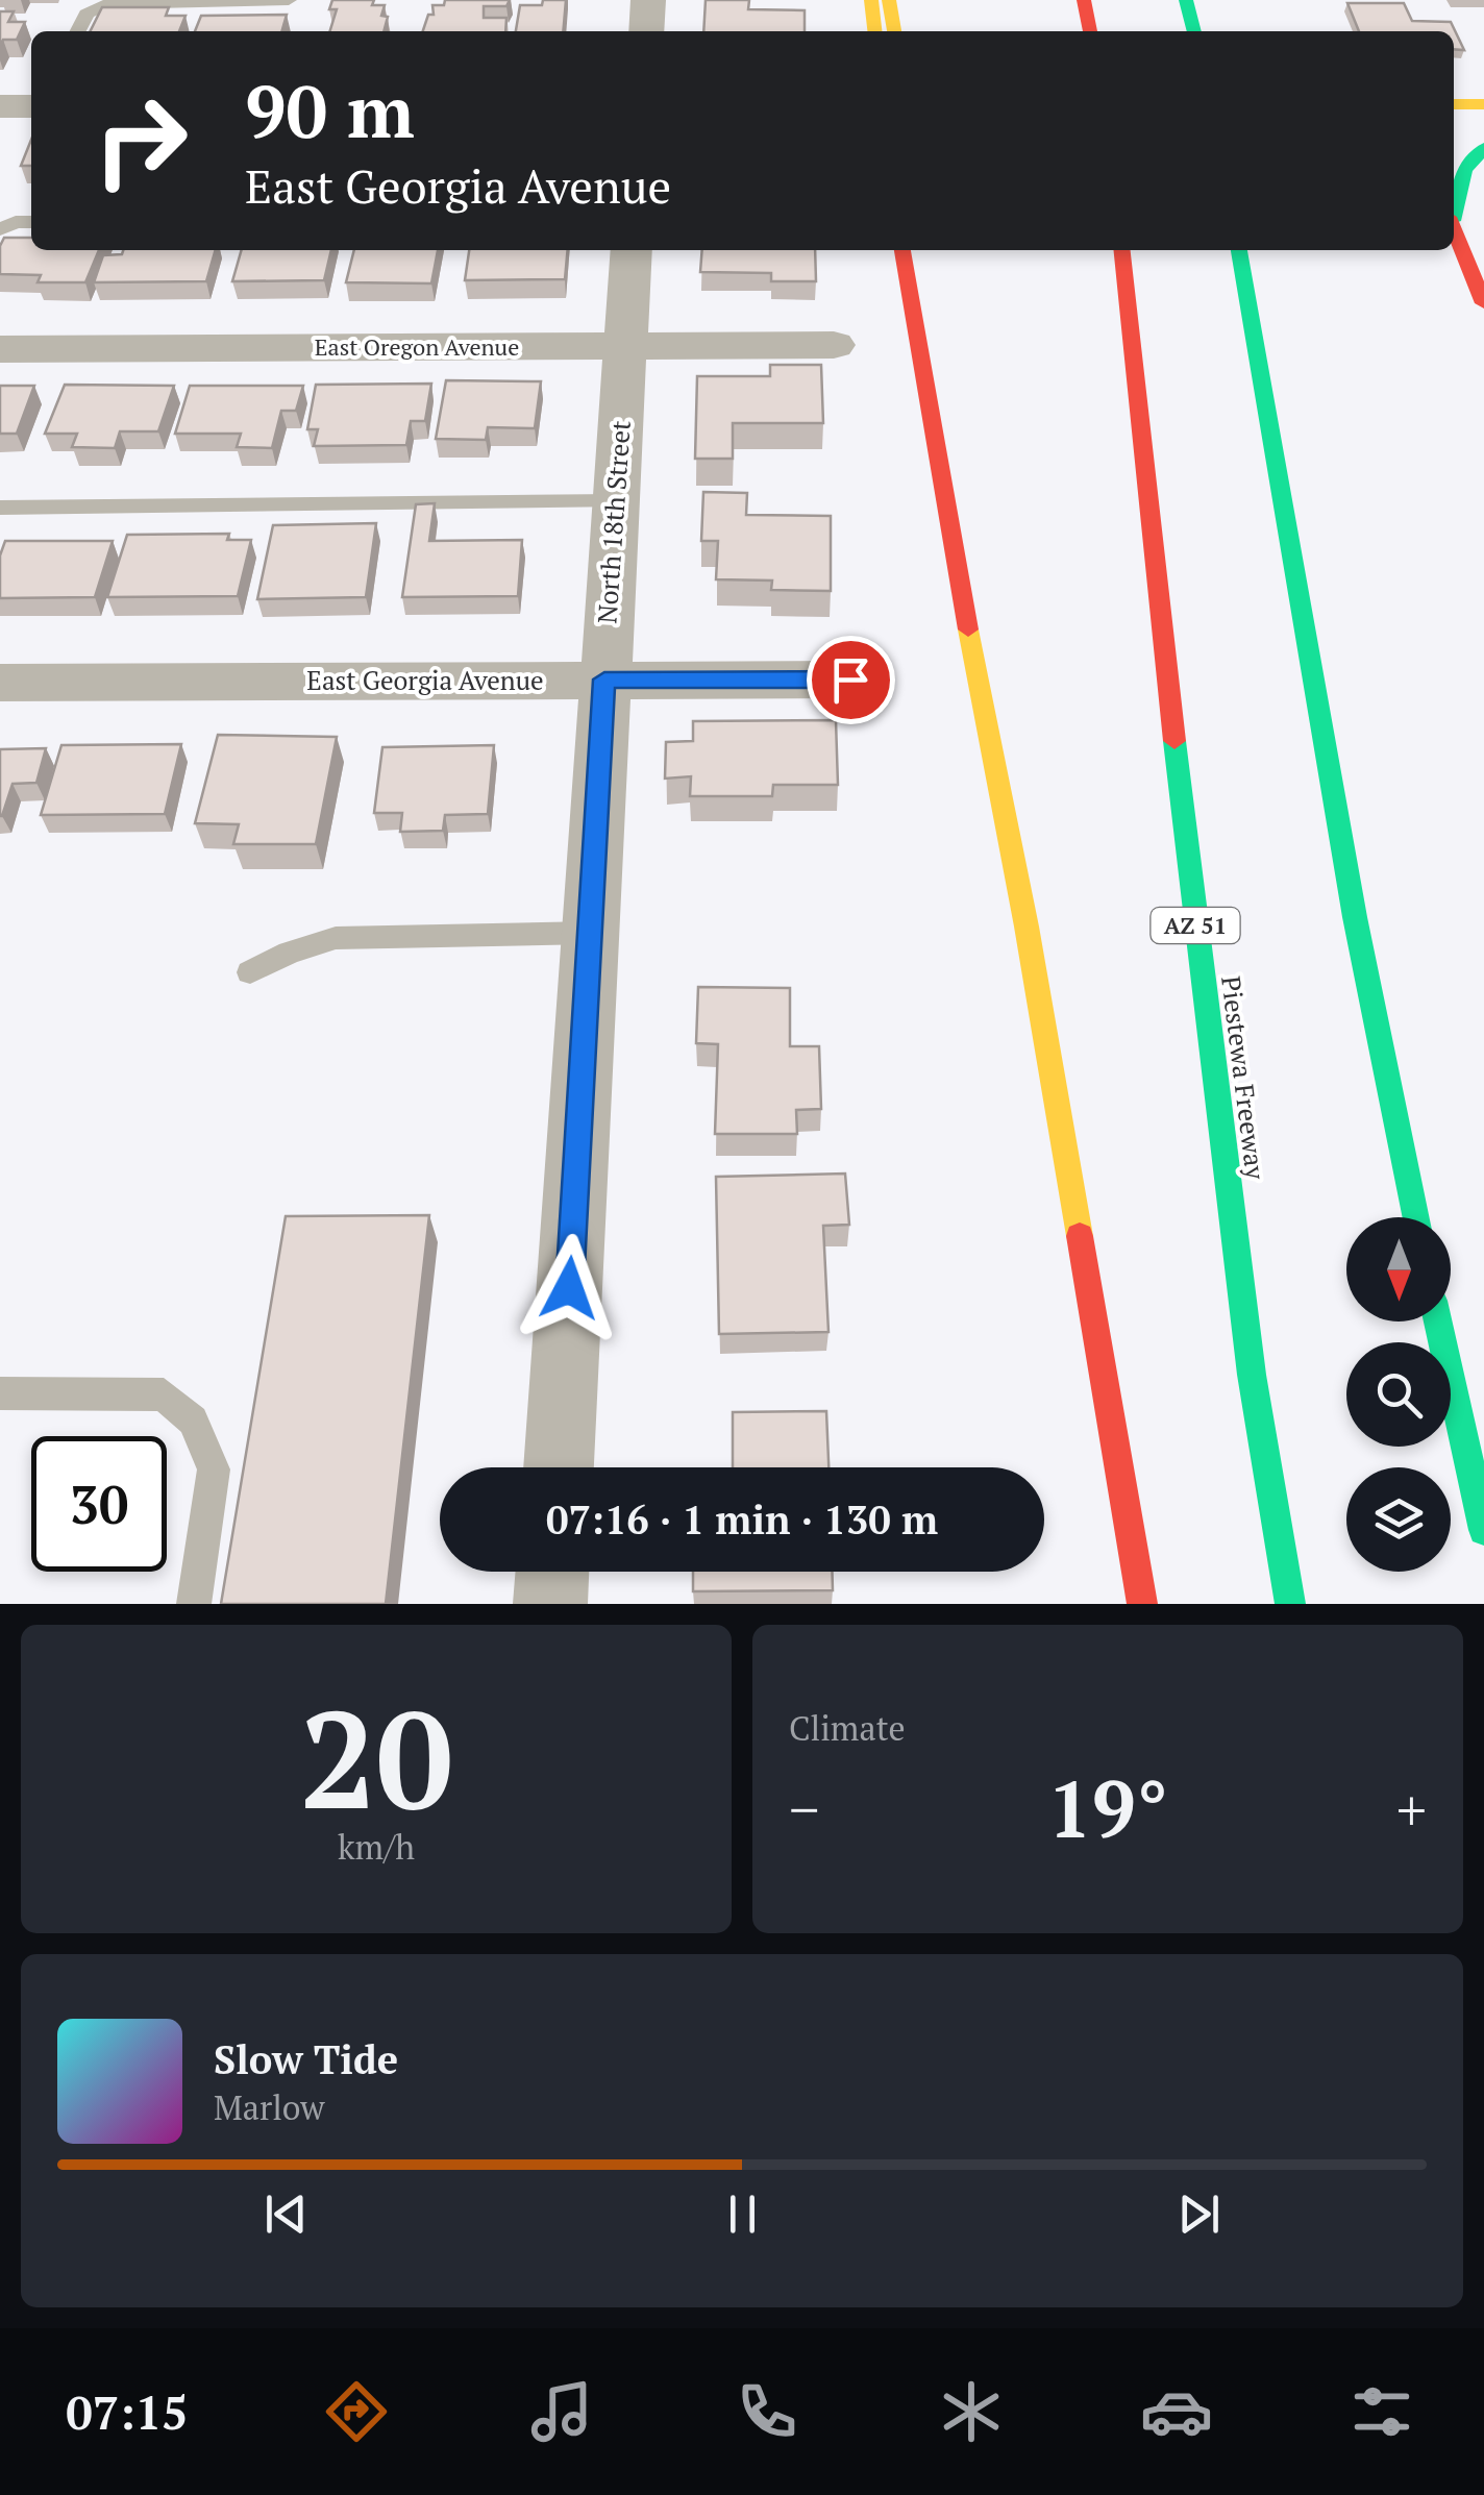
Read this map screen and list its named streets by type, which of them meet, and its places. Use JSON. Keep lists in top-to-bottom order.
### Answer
{
  "streets": {
    "main road": ["AZ 51", "Piestewa Freeway"],
    "street": ["East Oregon Avenue", "North 18th Street", "East Georgia Avenue"]
  },
  "crossings": [
    ["East Oregon Avenue", "North 18th Street"],
    ["North 18th Street", "East Georgia Avenue"]
  ],
  "north": "bottom",
  "page": {
    "turn": ["90 m", "East Georgia Avenue"],
    "limit": "30",
    "trip": "07:16 · 1 min · 130 m",
    "tile": [
      ["20", "km/h"],
      "Climate"
    ],
    "heat": ["−", "19°", "+"],
    "song": ["Slow Tide", "Marlow"],
    "tabs": "07:15"
  }
}
